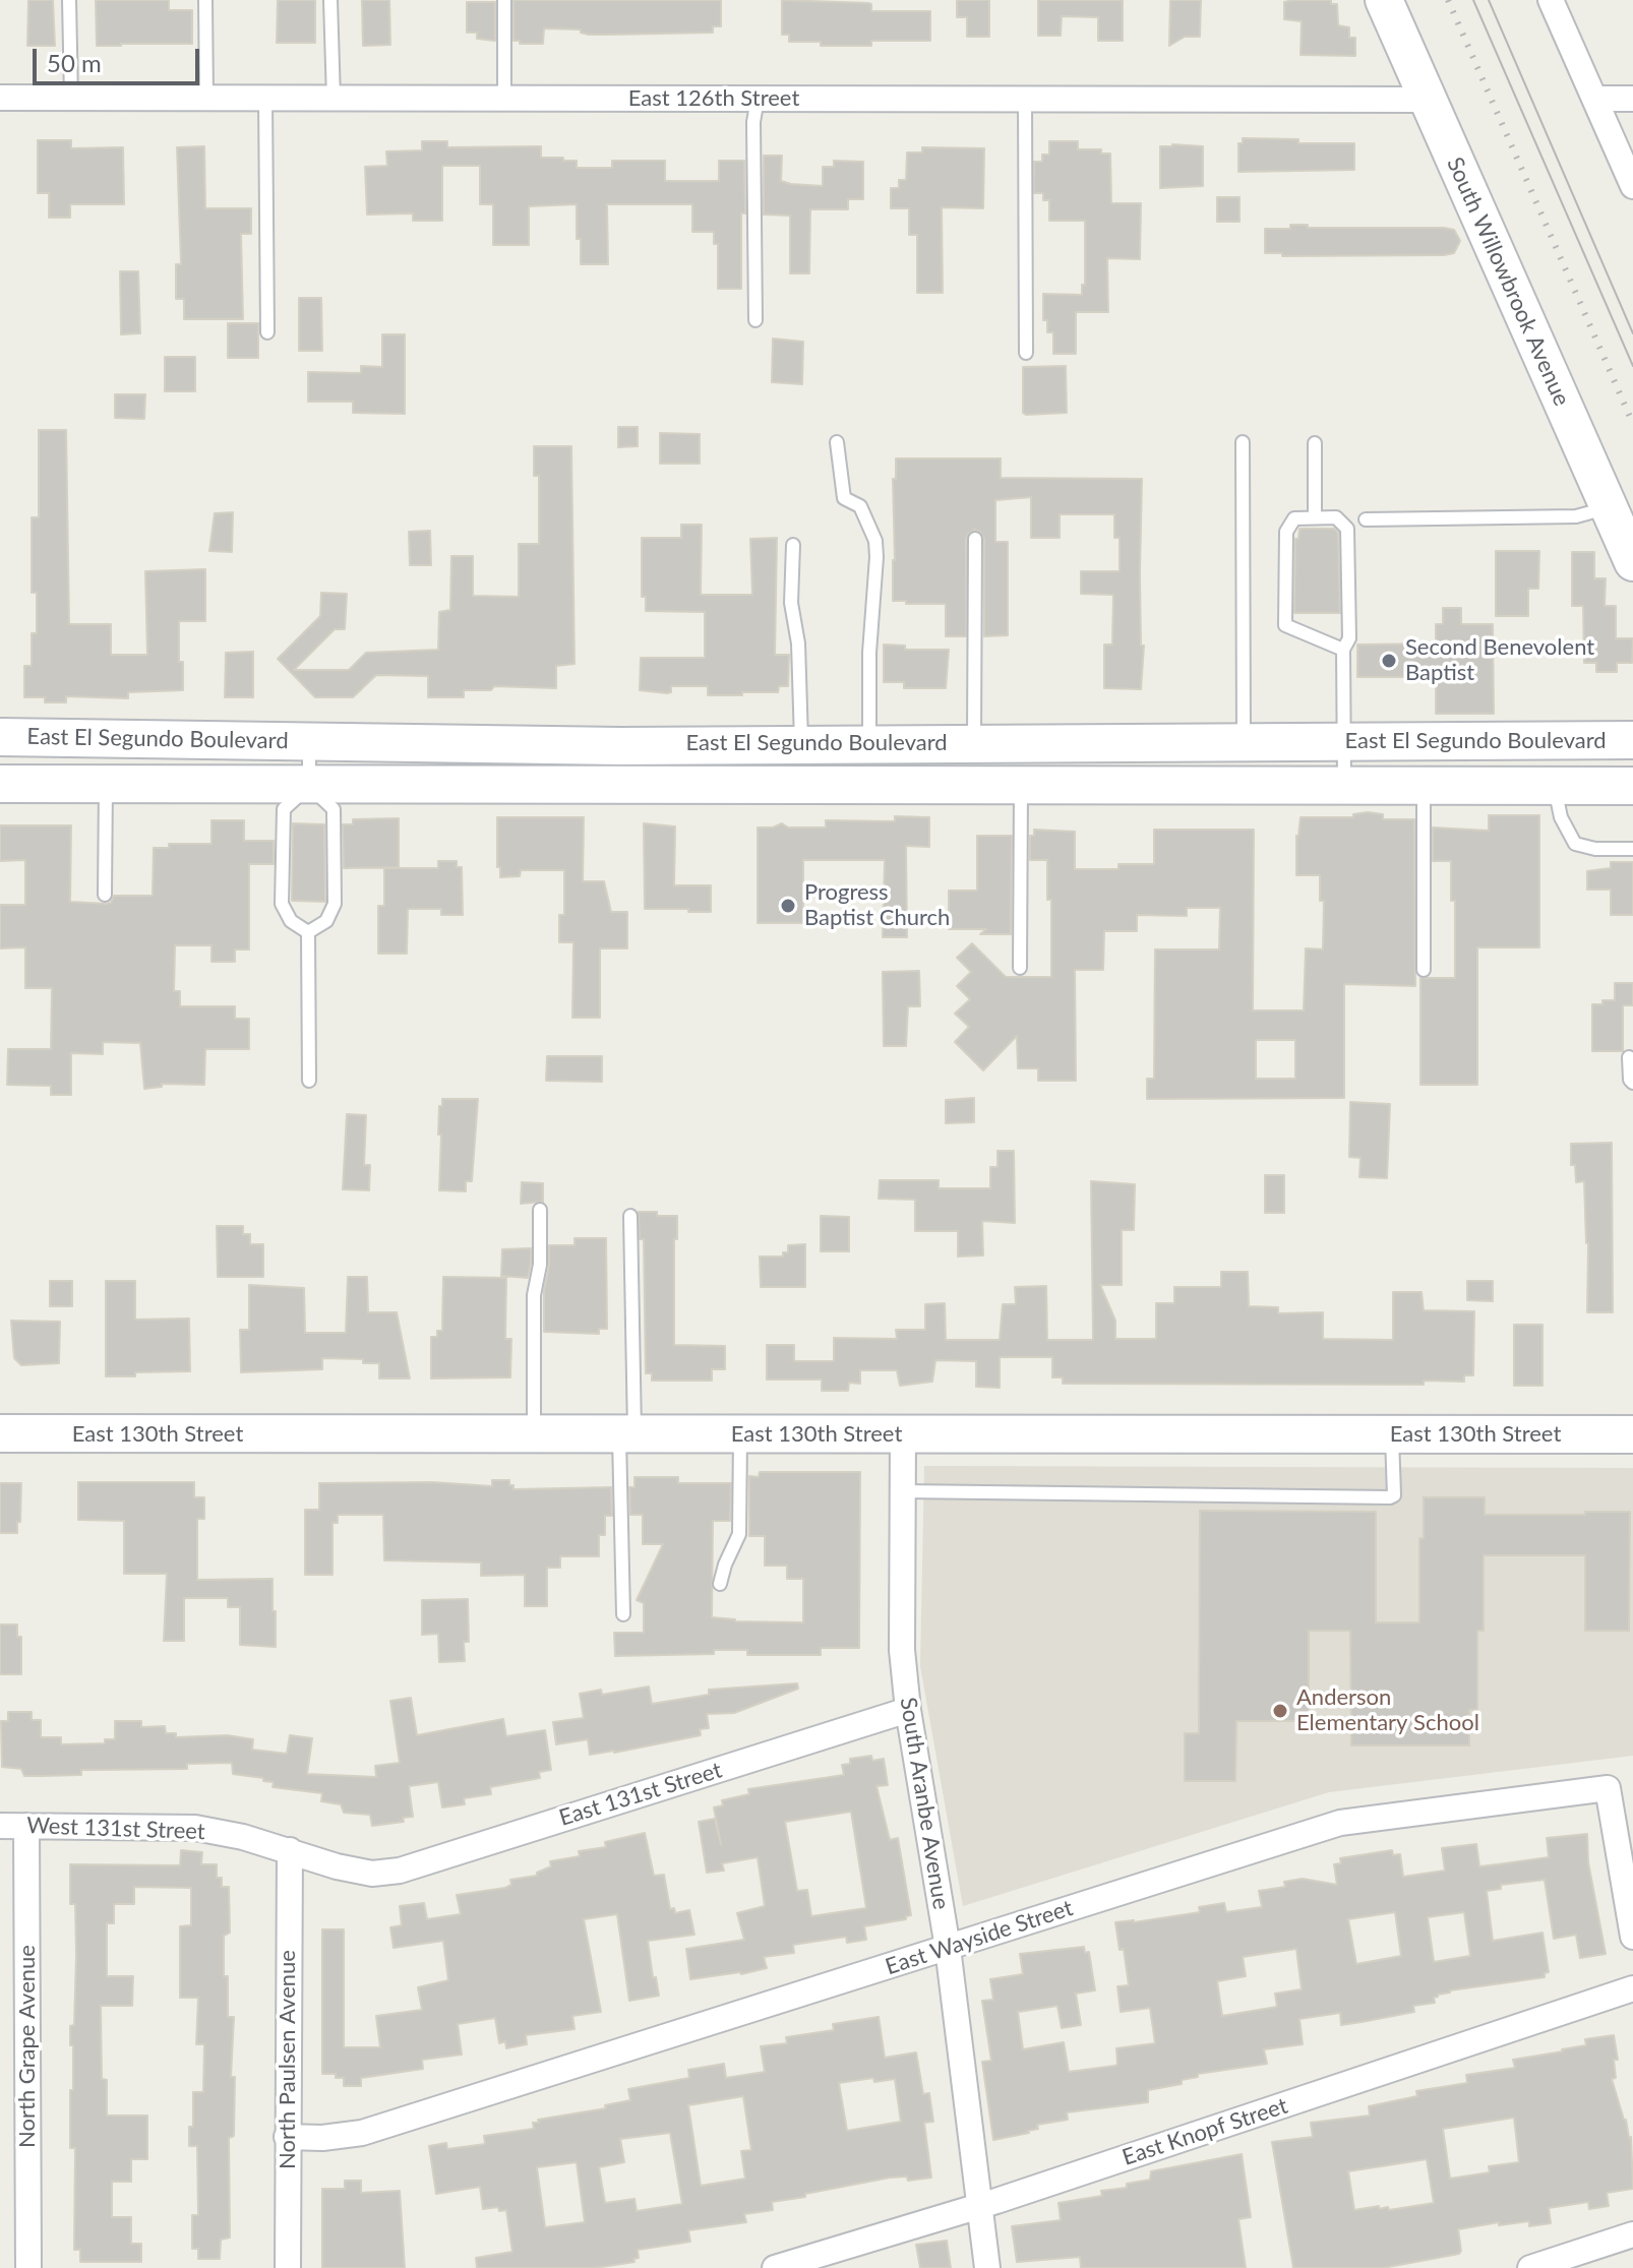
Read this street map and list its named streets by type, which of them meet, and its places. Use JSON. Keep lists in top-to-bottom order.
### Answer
{
  "streets": {
    "main road": ["South Willowbrook Avenue", "East El Segundo Boulevard", "East 130th Street"],
    "street": [
      "East 126th Street",
      "East 131st Street",
      "South Aranbe Avenue",
      "West 131st Street",
      "East Wayside Street",
      "North Grape Avenue",
      "North Paulsen Avenue",
      "East Knopf Street"
    ]
  },
  "crossings": [
    ["East 126th Street", "South Willowbrook Avenue"],
    ["East 130th Street", "South Aranbe Avenue"],
    ["East 131st Street", "South Aranbe Avenue"],
    ["East 131st Street", "West 131st Street"],
    ["South Aranbe Avenue", "East Wayside Street"],
    ["South Aranbe Avenue", "East Knopf Street"],
    ["West 131st Street", "North Grape Avenue"],
    ["West 131st Street", "North Paulsen Avenue"],
    ["East Wayside Street", "North Paulsen Avenue"]
  ],
  "places": ["Second Benevolent Baptist", "Progress Baptist Church", "Anderson Elementary School"],
  "scale_bar": "50 m"
}
